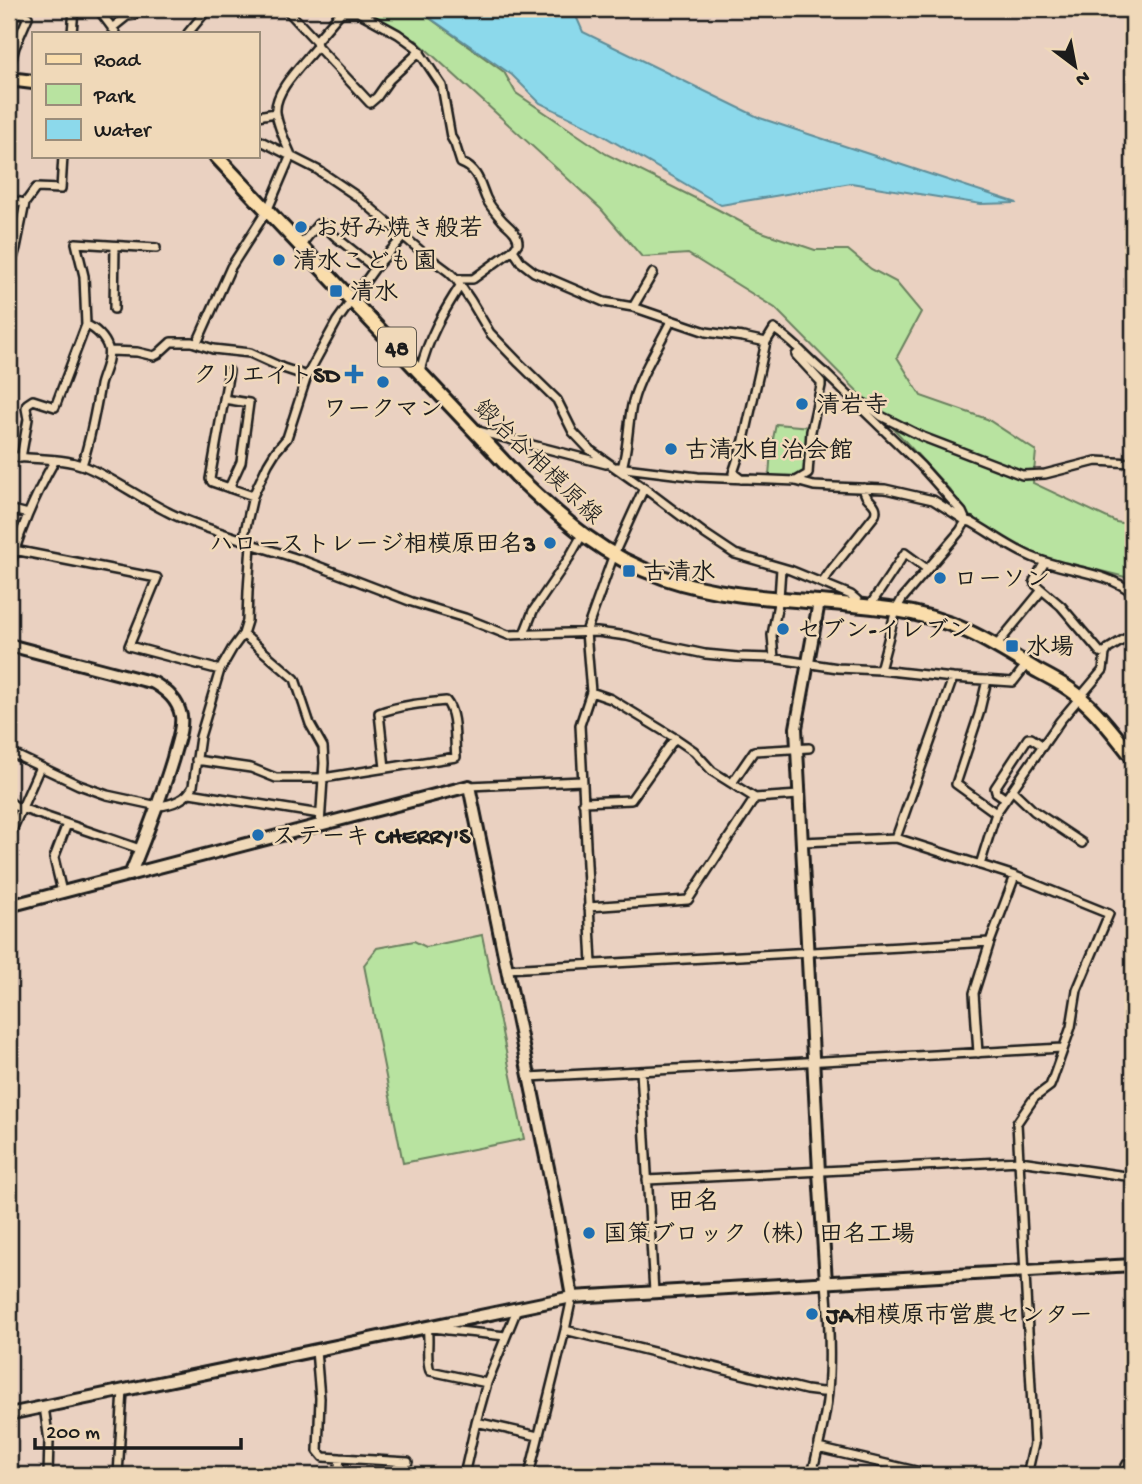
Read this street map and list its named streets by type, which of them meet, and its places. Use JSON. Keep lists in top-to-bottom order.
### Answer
{
  "streets": {
    "main road": ["48", "鍛冶谷相模原線"]
  },
  "districts": ["田名"],
  "places": {
    "other": [
      "お好み焼き般若",
      "清水こども園",
      "ワークマン",
      "清岩寺",
      "古清水自治会館",
      "ハローストレージ相模原田名3",
      "ローソン",
      "セブン-イレブン",
      "ステーキ CHERRY'S",
      "国策ブロック（株）田名工場",
      "JA相模原市営農センター"
    ],
    "transit": ["清水", "古清水", "水場"],
    "health": ["クリエイトSD"]
  },
  "legend": ["Road", "Park", "Water"],
  "scale_bar": "200 m",
  "north": "bottom right"
}
